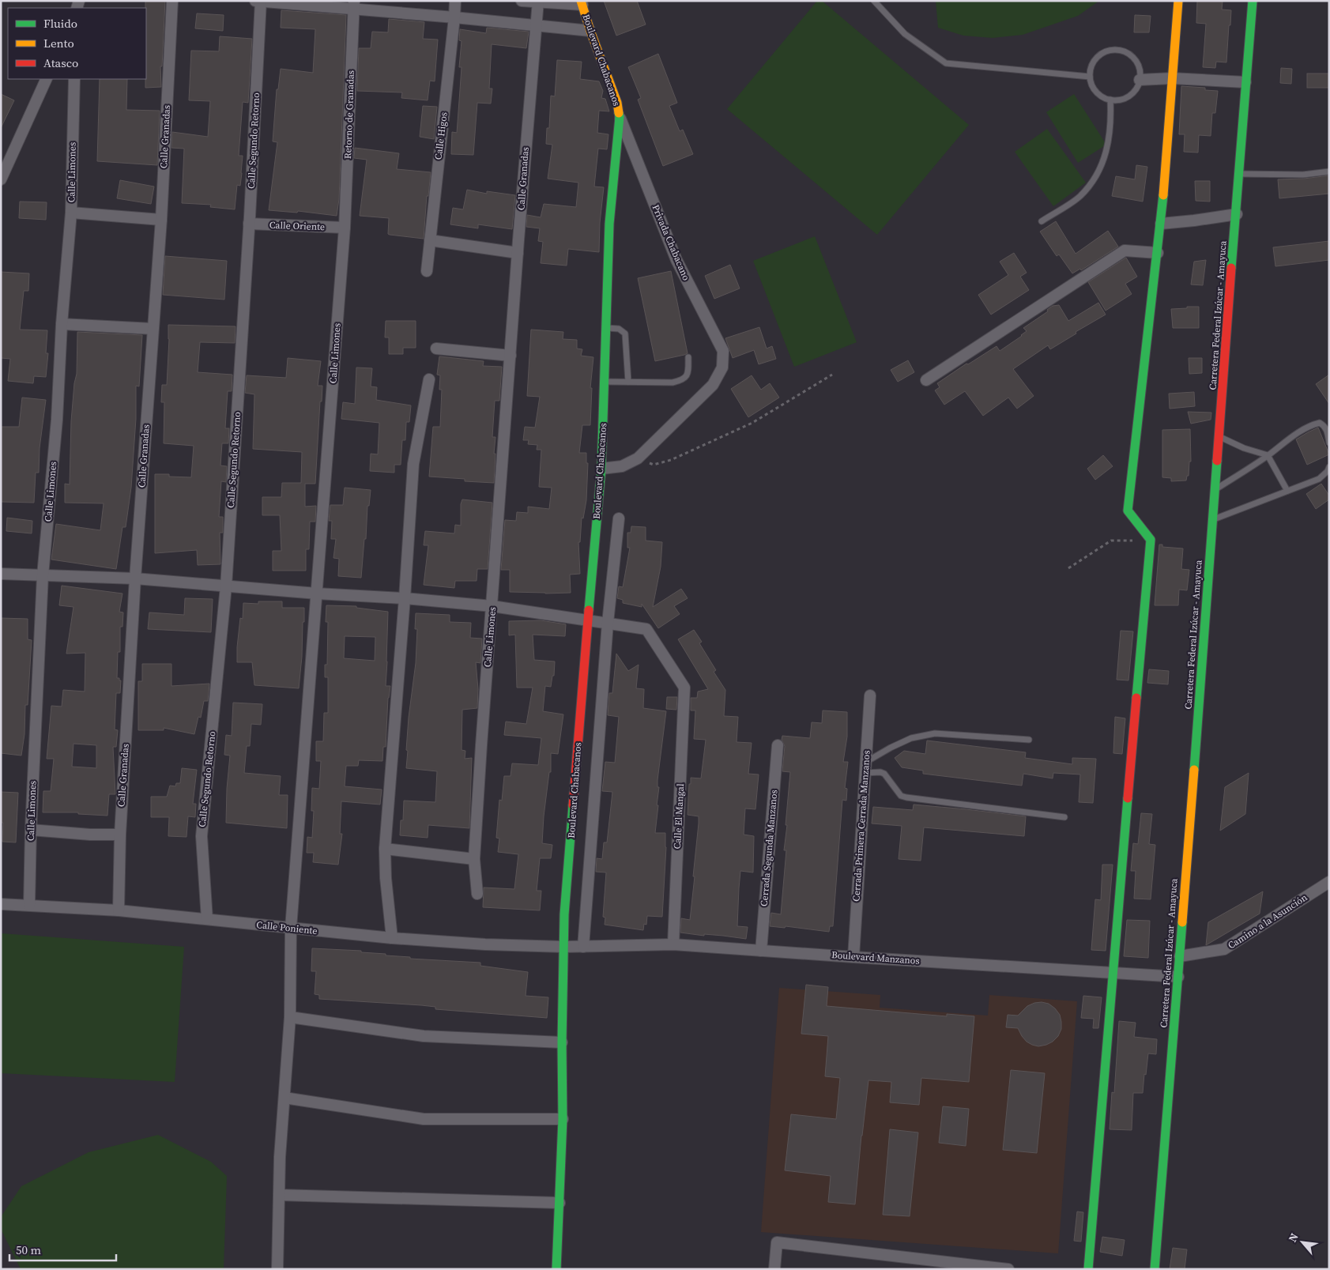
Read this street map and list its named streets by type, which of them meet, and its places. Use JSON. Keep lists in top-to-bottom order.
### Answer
{
  "streets": {
    "street": [
      "Boulevard Chabacanos",
      "Retorno de Granadas",
      "Calle Higos",
      "Calle Granadas",
      "Calle Segundo Retorno",
      "Calle Limones",
      "Calle Oriente",
      "Privada Chabacano",
      "Carretera Federal Izúcar - Amayuca",
      "Calle El Mangal",
      "Cerrada Primera Cerrada Manzanos",
      "Cerrada Segunda Manzanos",
      "Camino a la Asunción",
      "Calle Poniente",
      "Boulevard Manzanos"
    ]
  },
  "crossings": [
    ["Boulevard Chabacanos", "Privada Chabacano"],
    ["Boulevard Chabacanos", "Calle El Mangal"],
    ["Boulevard Chabacanos", "Calle Poniente"],
    ["Boulevard Chabacanos", "Boulevard Manzanos"],
    ["Retorno de Granadas", "Calle Limones"],
    ["Retorno de Granadas", "Calle Oriente"],
    ["Calle Granadas", "Calle Limones"],
    ["Calle Granadas", "Calle Poniente"],
    ["Calle Segundo Retorno", "Calle Oriente"],
    ["Calle Segundo Retorno", "Calle Poniente"],
    ["Calle Limones", "Calle Oriente"],
    ["Calle Limones", "Calle Poniente"],
    ["Carretera Federal Izúcar - Amayuca", "Camino a la Asunción"],
    ["Carretera Federal Izúcar - Amayuca", "Boulevard Manzanos"],
    ["Calle El Mangal", "Boulevard Manzanos"],
    ["Cerrada Primera Cerrada Manzanos", "Boulevard Manzanos"],
    ["Cerrada Segunda Manzanos", "Boulevard Manzanos"],
    ["Calle Poniente", "Boulevard Manzanos"]
  ],
  "legend": ["Fluido", "Lento", "Atasco"],
  "scale_bar": "50 m",
  "north": "top left"
}
